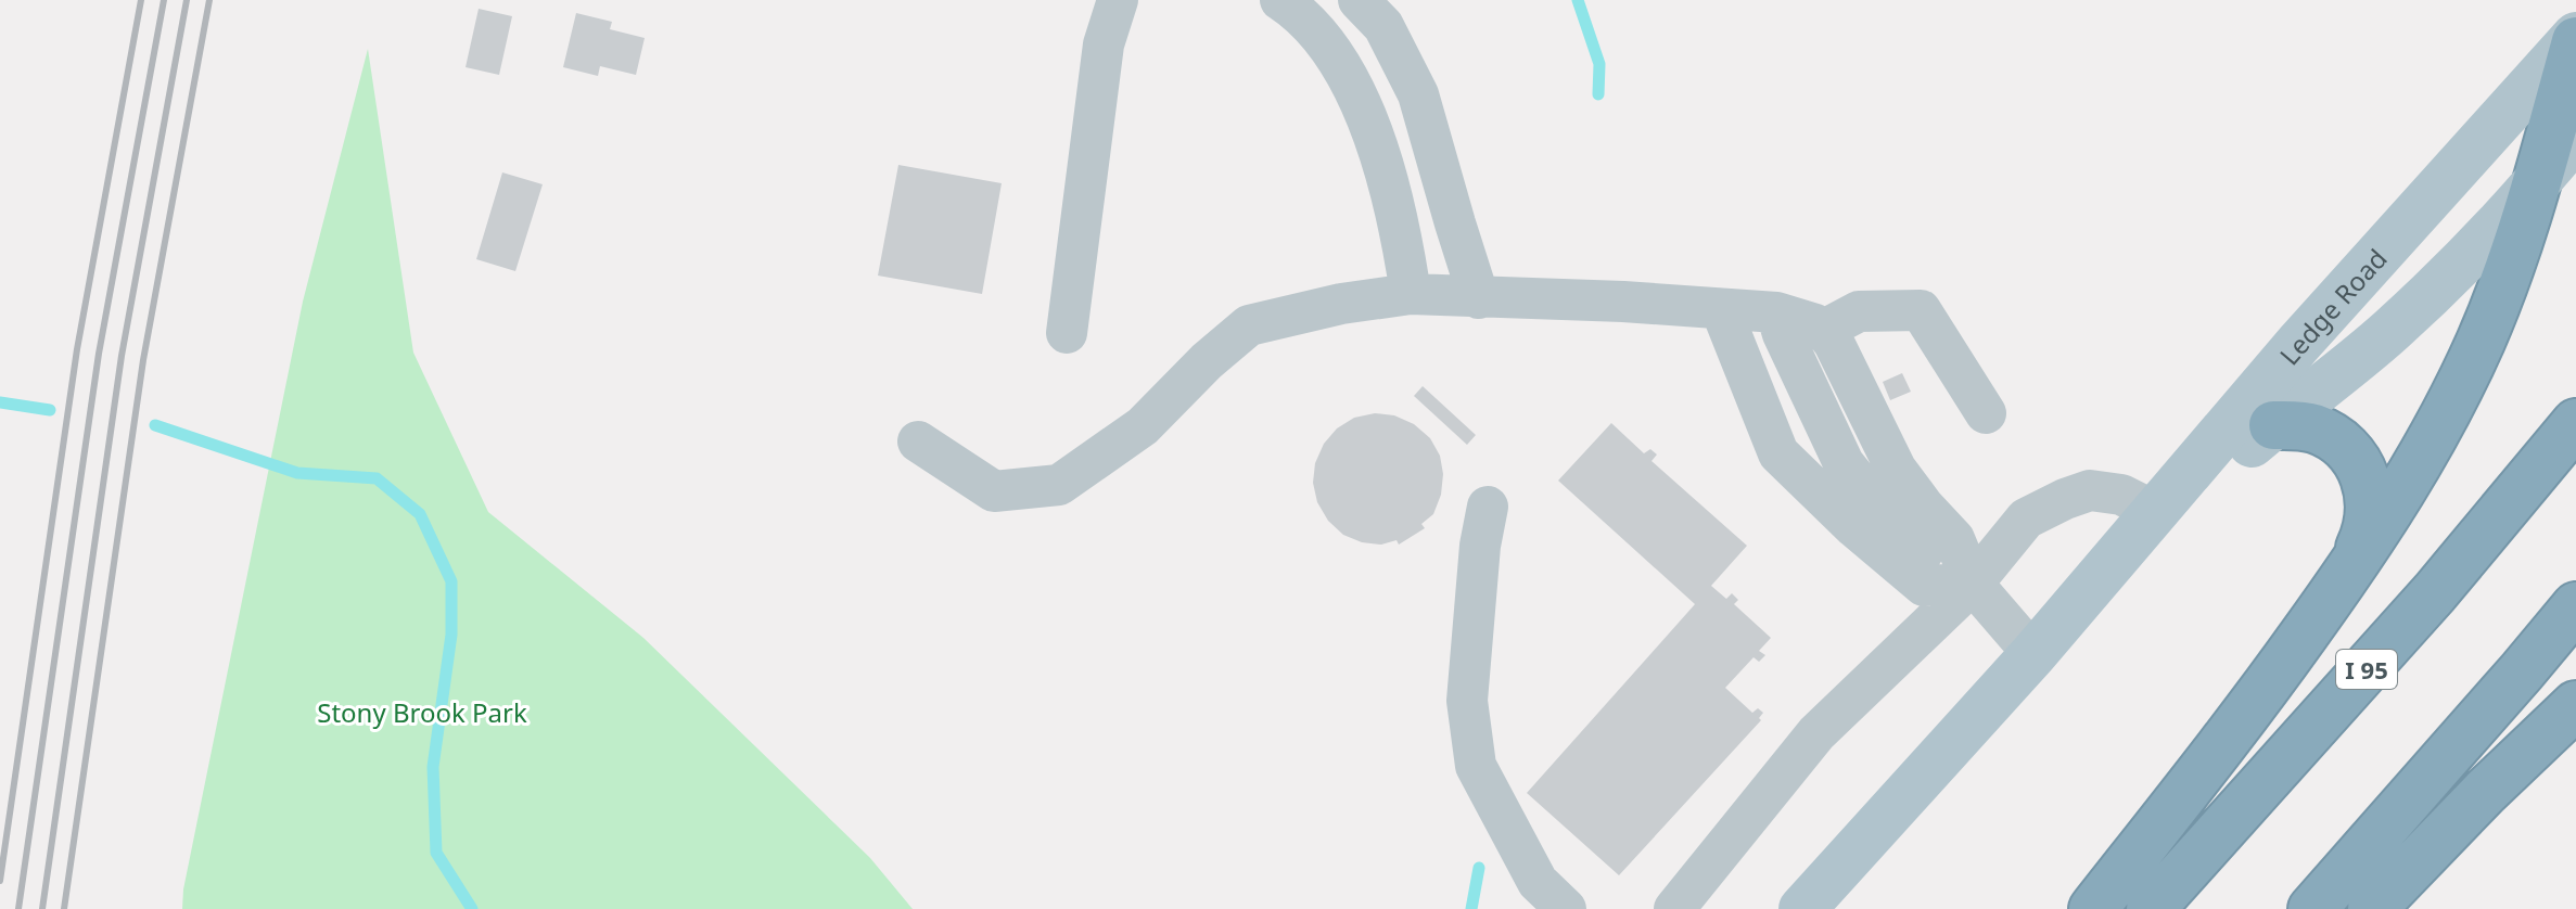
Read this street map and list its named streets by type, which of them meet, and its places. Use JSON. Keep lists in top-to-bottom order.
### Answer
{
  "streets": {
    "highway": ["I 95"],
    "main road": ["Ledge Road"]
  },
  "parks": ["Stony Brook Park"]
}
